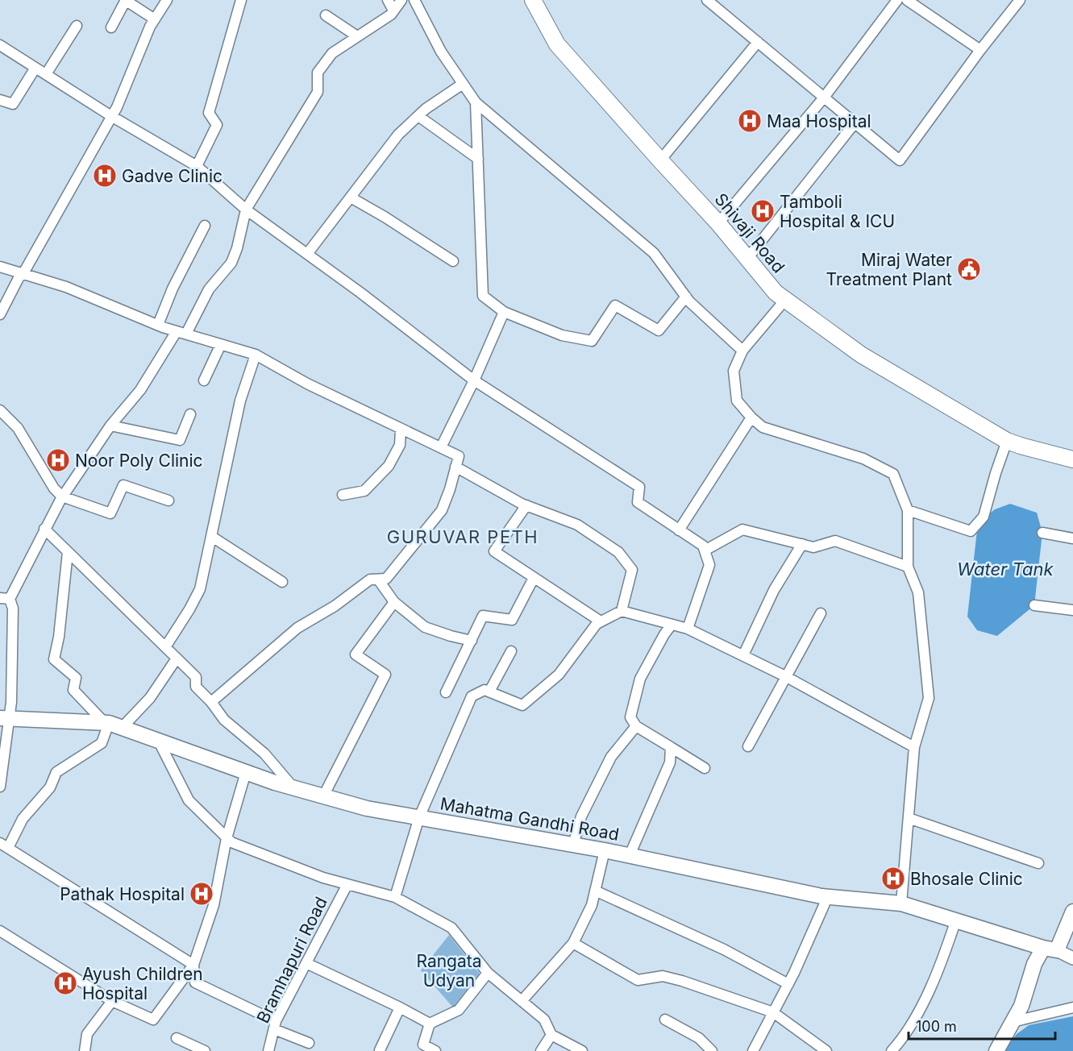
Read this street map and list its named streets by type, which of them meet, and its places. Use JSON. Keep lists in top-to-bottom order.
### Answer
{
  "streets": {
    "main road": ["Shivaji Road", "Mahatma Gandhi Road"],
    "street": ["Bramhapuri Road"]
  },
  "districts": ["GURUVAR PETH"],
  "water": ["Water Tank"],
  "parks": ["Rangata Udyan"],
  "places": {
    "hospital": [
      "Maa Hospital",
      "Gadve Clinic",
      "Tamboli Hospital & ICU",
      "Noor Poly Clinic",
      "Bhosale Clinic",
      "Pathak Hospital",
      "Ayush Children Hospital"
    ],
    "public building": ["Miraj Water Treatment Plant"]
  },
  "scale_bar": "100 m"
}
